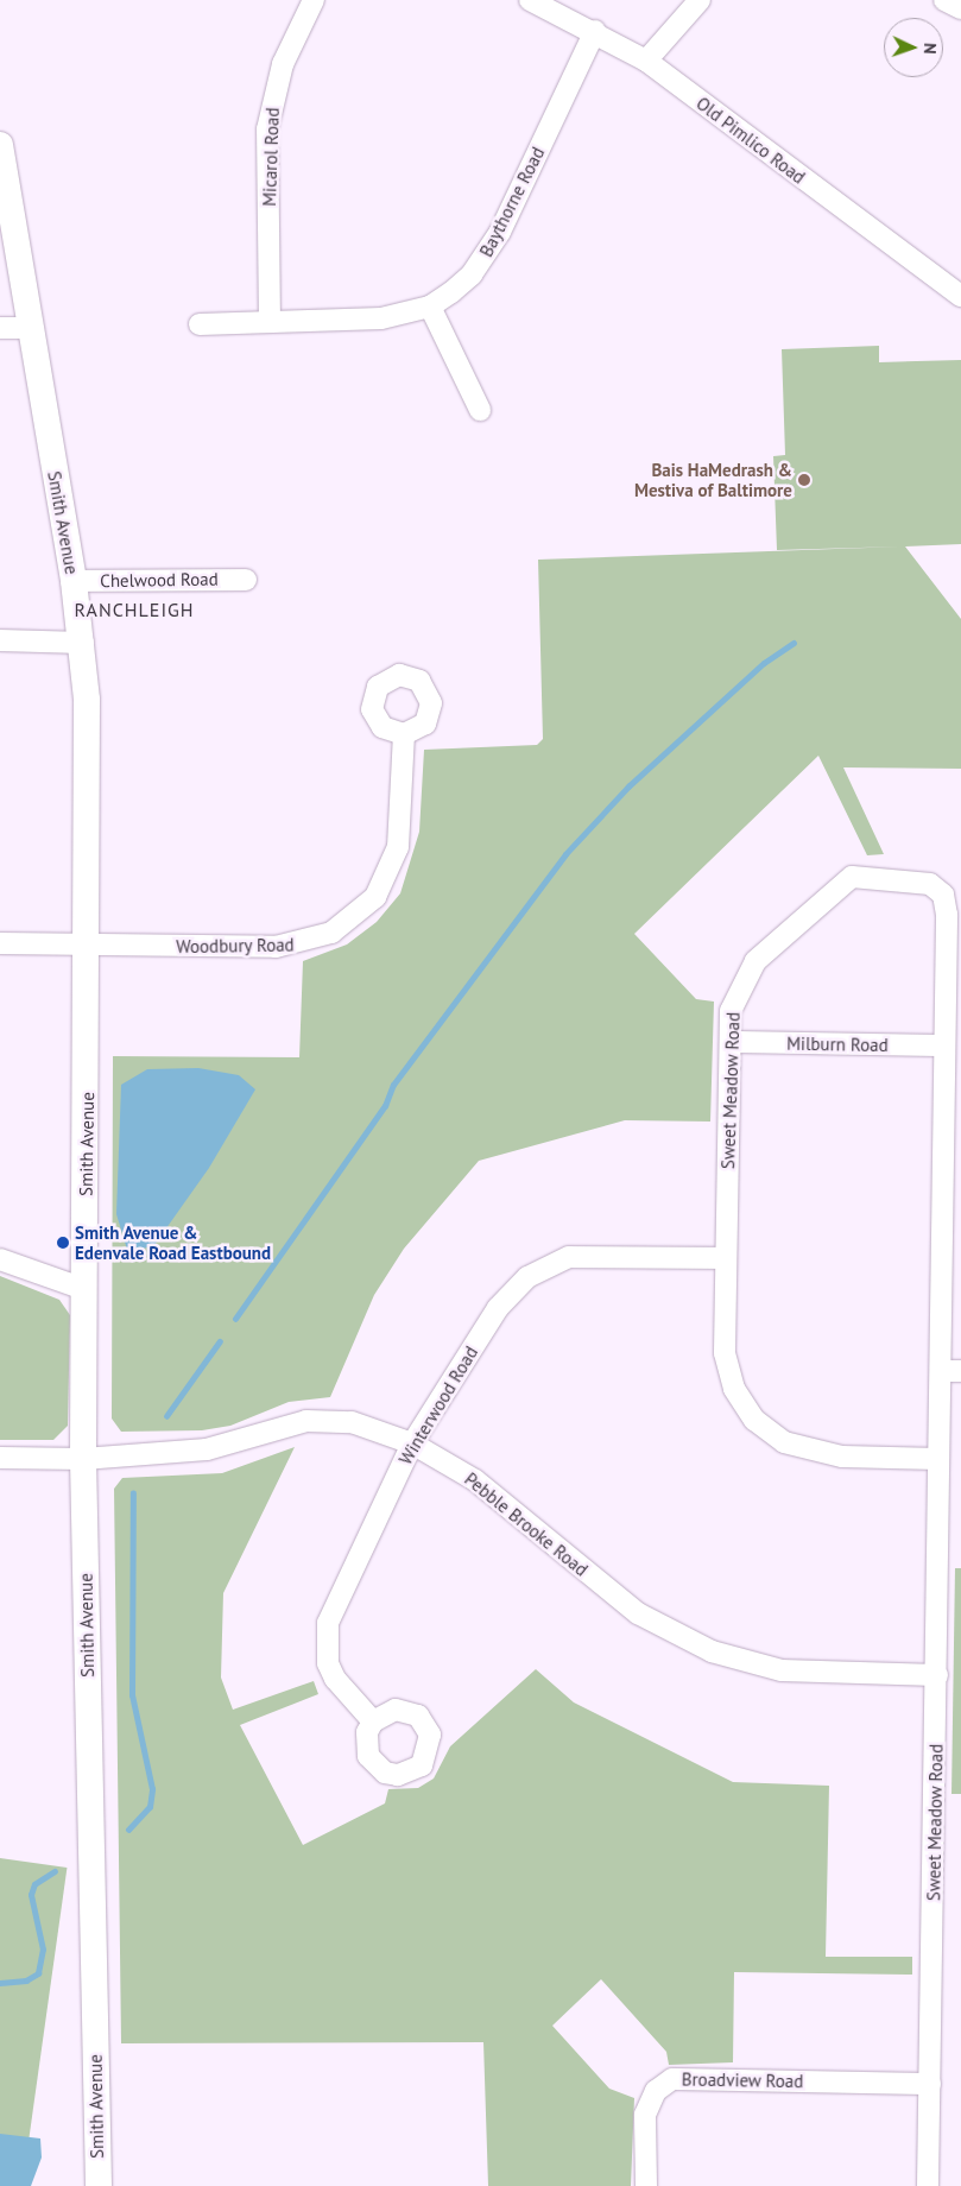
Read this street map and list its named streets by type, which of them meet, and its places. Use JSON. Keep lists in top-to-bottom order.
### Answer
{
  "streets": {
    "main road": ["Smith Avenue"],
    "street": [
      "Old Pimlico Road",
      "Micarol Road",
      "Baythorne Road",
      "Chelwood Road",
      "Woodbury Road",
      "Milburn Road",
      "Sweet Meadow Road",
      "Winterwood Road",
      "Pebble Brooke Road",
      "Broadview Road"
    ]
  },
  "crossings": [
    ["Old Pimlico Road", "Baythorne Road"],
    ["Micarol Road", "Baythorne Road"],
    ["Smith Avenue", "Chelwood Road"],
    ["Smith Avenue", "Woodbury Road"],
    ["Smith Avenue", "Pebble Brooke Road"],
    ["Milburn Road", "Sweet Meadow Road"],
    ["Sweet Meadow Road", "Winterwood Road"],
    ["Sweet Meadow Road", "Pebble Brooke Road"],
    ["Sweet Meadow Road", "Broadview Road"],
    ["Winterwood Road", "Pebble Brooke Road"]
  ],
  "districts": ["RANCHLEIGH"],
  "places": ["Bais HaMedrash & Mestiva of Baltimore", "Smith Avenue & Edenvale Road Eastbound"],
  "north": "right"
}
